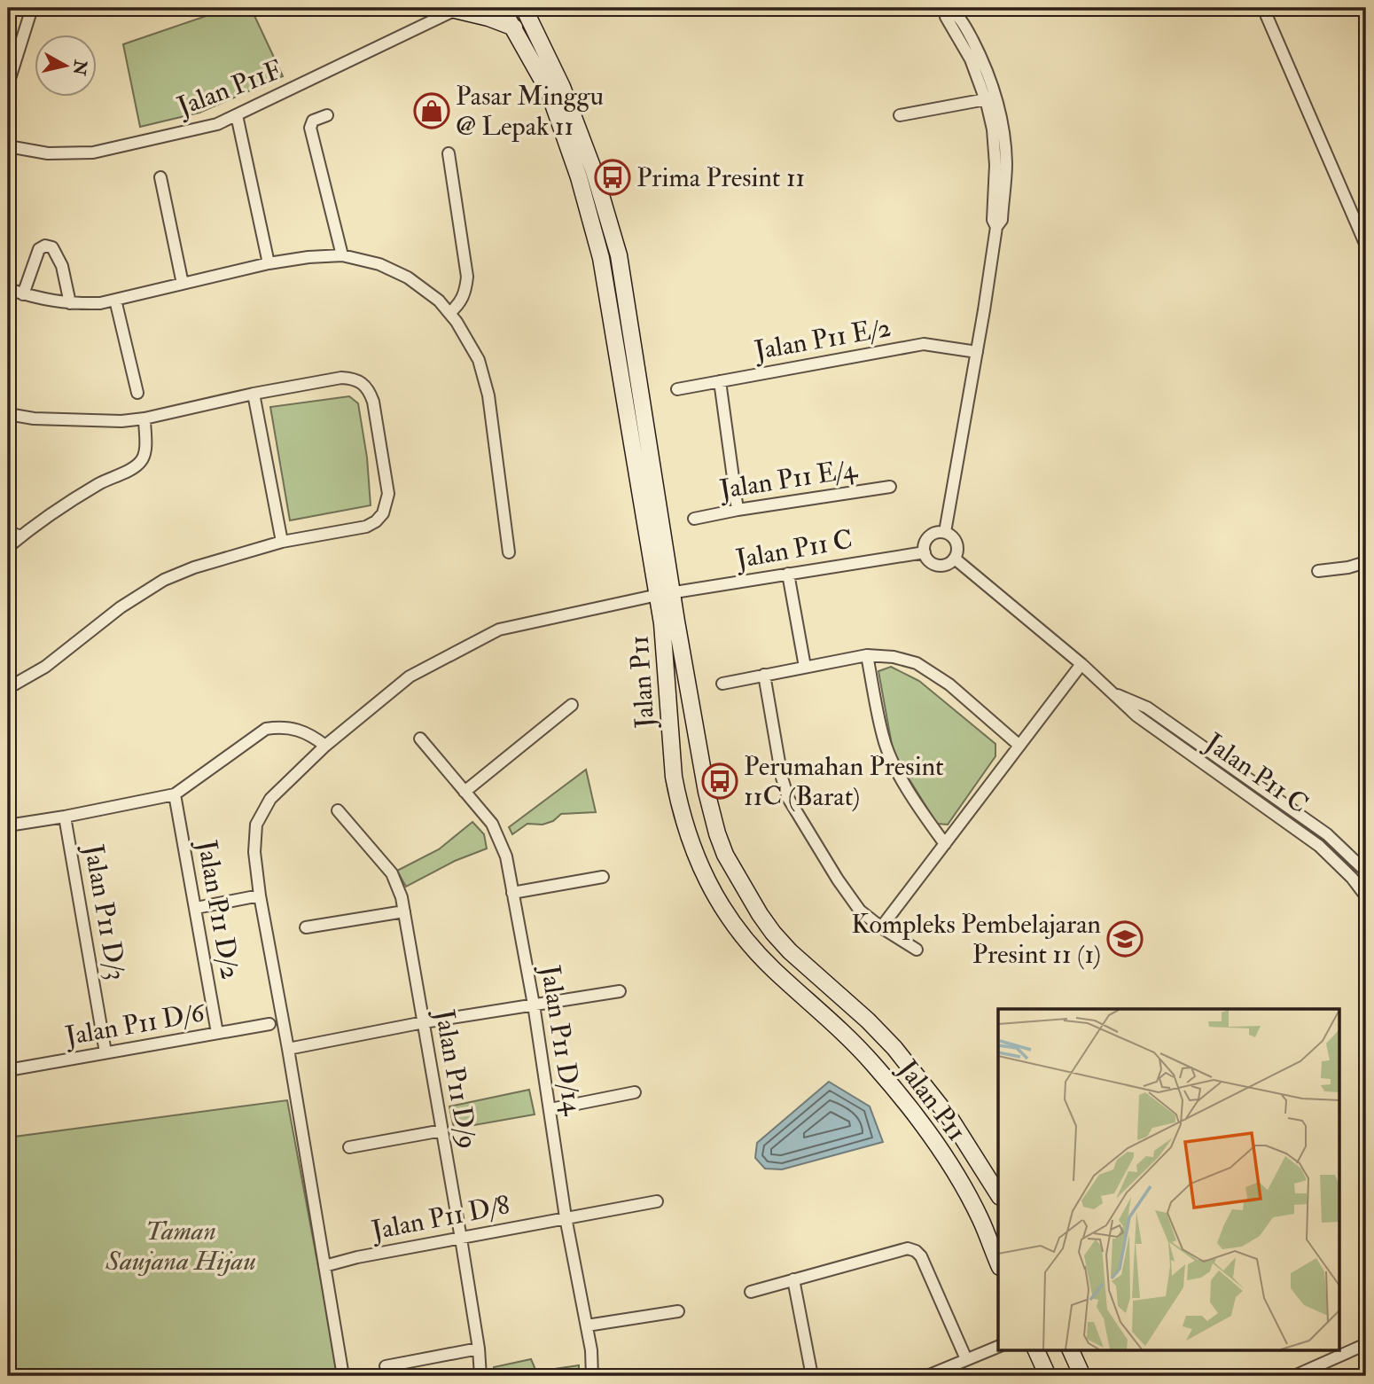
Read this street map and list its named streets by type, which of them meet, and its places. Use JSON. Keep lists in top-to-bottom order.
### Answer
{
  "streets": {
    "main road": ["Jalan P11"],
    "street": [
      "Jalan P11F",
      "Jalan P11 E/2",
      "Jalan P11 E/4",
      "Jalan P11 C",
      "Jalan P11 D/2",
      "Jalan P11 D/3",
      "Jalan P11 D/6",
      "Jalan P11 D/14",
      "Jalan P11 D/9",
      "Jalan P11 D/8"
    ]
  },
  "crossings": [
    ["Jalan P11 C", "Jalan P11"],
    ["Jalan P11 C", "Jalan P11 D/8"],
    ["Jalan P11 D/2", "Jalan P11 D/6"],
    ["Jalan P11 D/3", "Jalan P11 D/6"],
    ["Jalan P11 D/14", "Jalan P11 D/8"],
    ["Jalan P11 D/9", "Jalan P11 D/8"]
  ],
  "parks": ["Taman Saujana Hijau"],
  "places": {
    "shop": ["Pasar Minggu @ Lepak 11"],
    "bus stop": ["Prima Presint 11", "Perumahan Presint 11C (Barat)"],
    "school or university": ["Kompleks Pembelajaran Presint 11 (1)"]
  },
  "north": "right"
}
